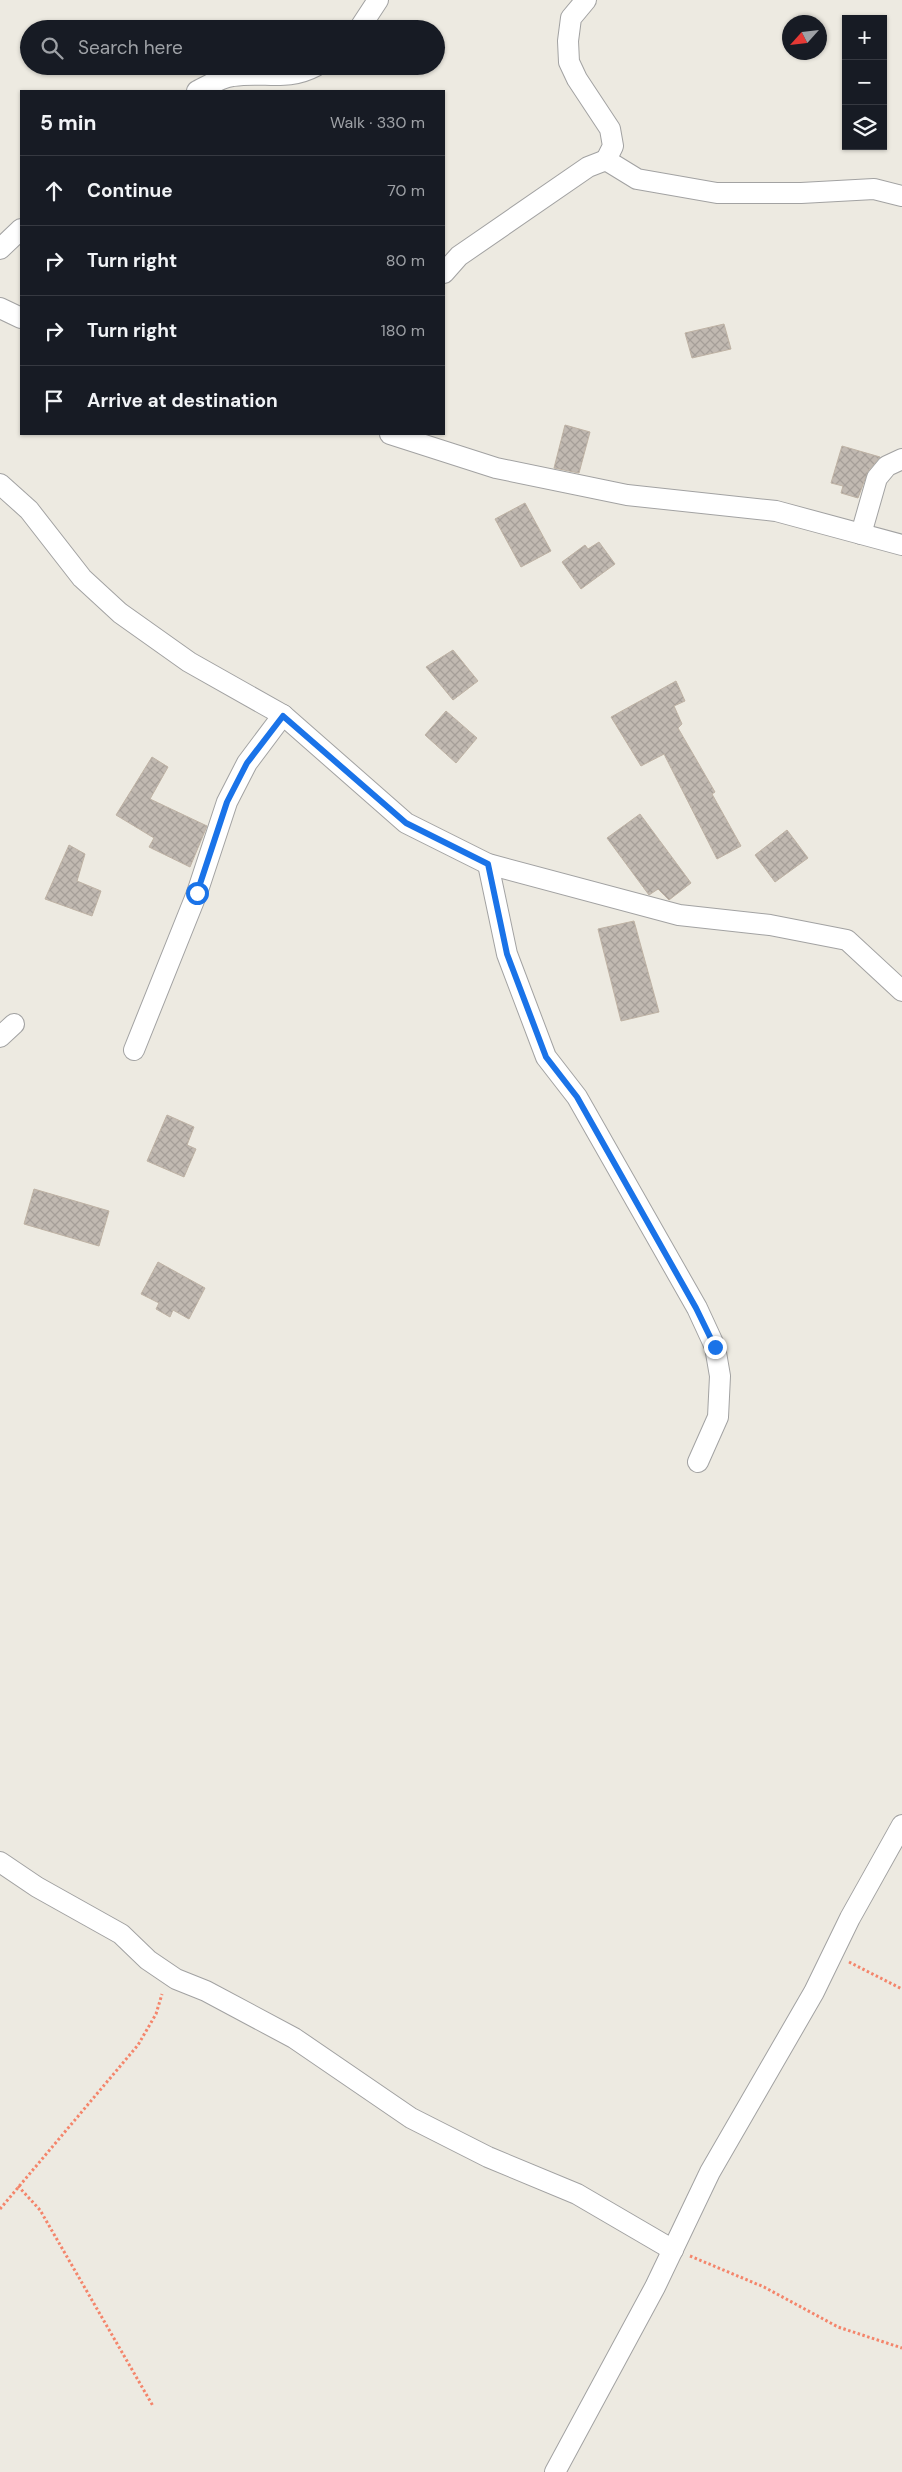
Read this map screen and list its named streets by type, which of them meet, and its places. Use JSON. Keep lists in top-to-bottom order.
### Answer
{
  "north": "bottom left",
  "page": {
    "map_buttons": ["+", "−"],
    "search": "Search here",
    "heading": ["5 min", "Walk · 330 m"],
    "list": [
      ["Continue", "70 m"],
      ["Turn right", "80 m"],
      ["Turn right", "180 m"],
      "Arrive at destination"
    ]
  }
}
